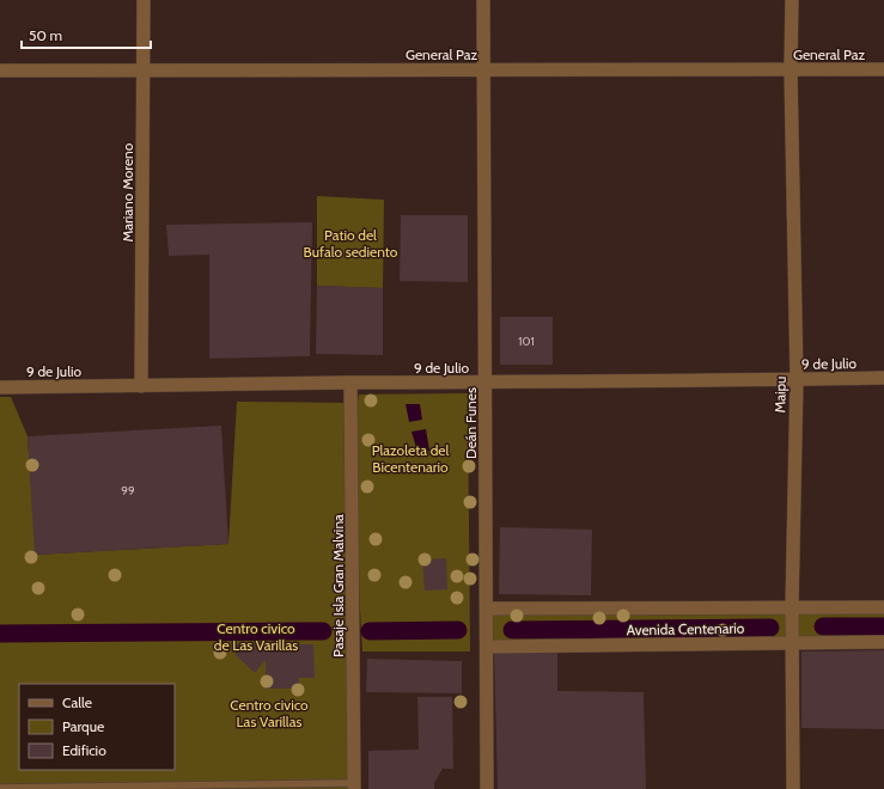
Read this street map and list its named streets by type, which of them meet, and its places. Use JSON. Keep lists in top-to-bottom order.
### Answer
{
  "streets": {
    "street": [
      "General Paz",
      "Mariano Moreno",
      "9 de Julio",
      "Maipu",
      "Deán Funes",
      "Pasaje Isla Gran Malvina",
      "Avenida Centenario"
    ]
  },
  "crossings": [
    ["General Paz", "Mariano Moreno"],
    ["General Paz", "Maipu"],
    ["General Paz", "Deán Funes"],
    ["Mariano Moreno", "9 de Julio"],
    ["9 de Julio", "Maipu"],
    ["9 de Julio", "Deán Funes"],
    ["9 de Julio", "Pasaje Isla Gran Malvina"],
    ["Maipu", "Avenida Centenario"],
    ["Deán Funes", "Avenida Centenario"]
  ],
  "parks": [
    "Patio del Bufalo sediento",
    "Plazoleta del Bicentenario",
    "Centro civico de Las Varillas",
    "Centro civico Las Varillas"
  ],
  "house_numbers": ["101", "99"],
  "legend": ["Calle", "Parque", "Edificio"],
  "scale_bar": "50 m"
}
